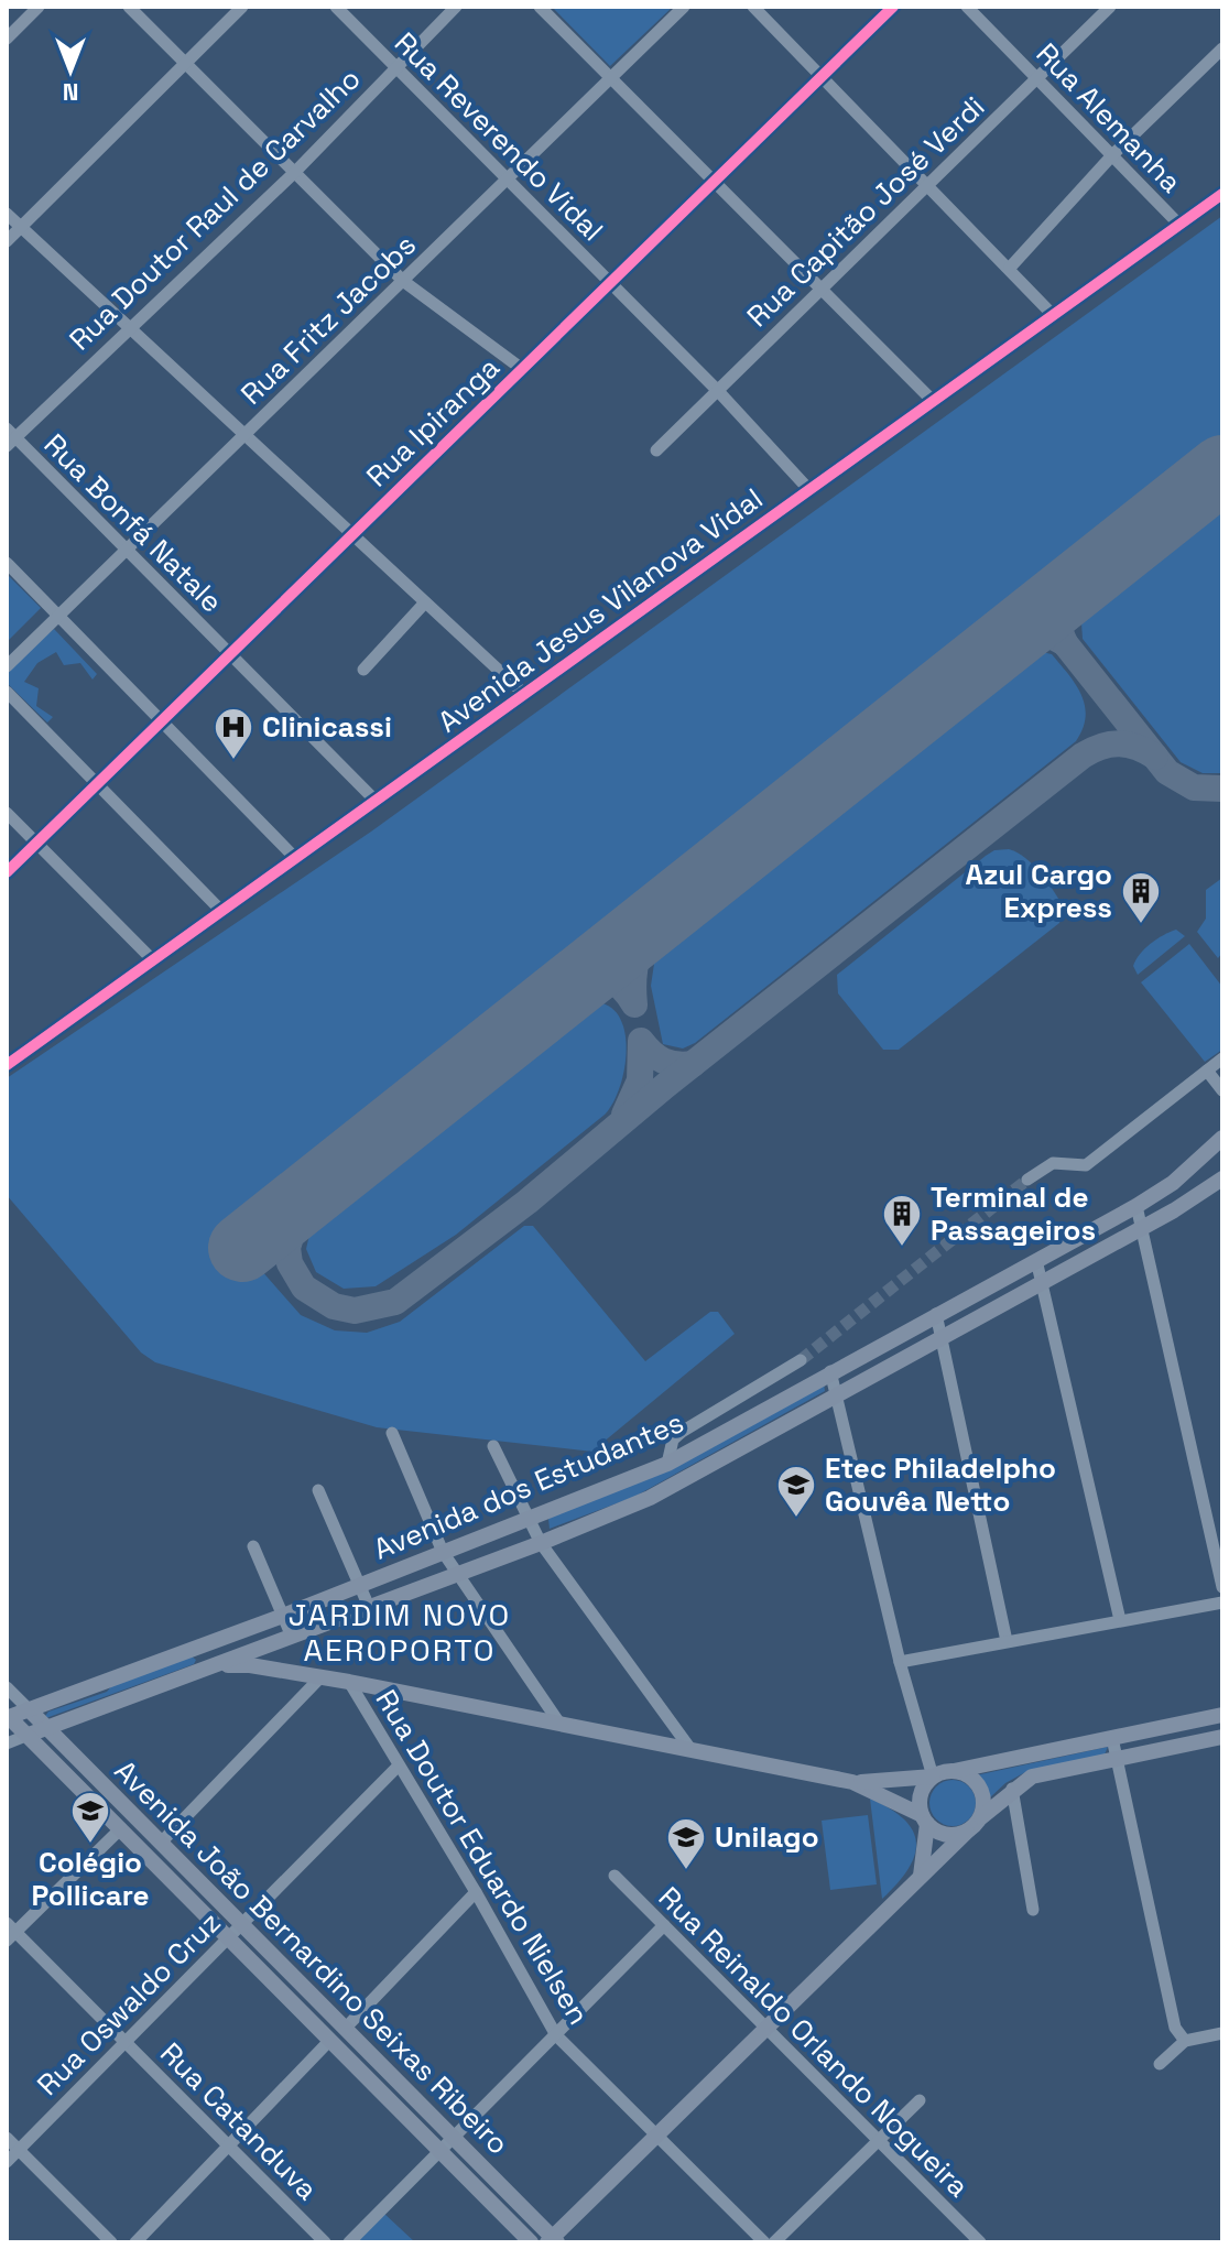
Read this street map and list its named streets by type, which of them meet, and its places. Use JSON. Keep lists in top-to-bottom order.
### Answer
{
  "streets": {
    "main road": ["Avenida dos Estudantes", "Avenida João Bernardino Seixas Ribeiro"],
    "street": [
      "Rua Alemanha",
      "Rua Reverendo Vidal",
      "Rua Doutor Raul de Carvalho",
      "Rua Capitão José Verdi",
      "Rua Fritz Jacobs",
      "Rua Ipiranga",
      "Rua Bonfá Natale",
      "Avenida Jesus Vilanova Vidal",
      "Rua Doutor Eduardo Nielsen",
      "Rua Oswaldo Cruz",
      "Rua Reinaldo Orlando Nogueira",
      "Rua Catanduva"
    ]
  },
  "crossings": [
    ["Rua Alemanha", "Rua Capitão José Verdi"],
    ["Rua Alemanha", "Avenida Jesus Vilanova Vidal"],
    ["Rua Reverendo Vidal", "Rua Doutor Raul de Carvalho"],
    ["Rua Reverendo Vidal", "Rua Capitão José Verdi"],
    ["Rua Reverendo Vidal", "Rua Fritz Jacobs"],
    ["Rua Reverendo Vidal", "Rua Ipiranga"],
    ["Rua Reverendo Vidal", "Avenida Jesus Vilanova Vidal"],
    ["Rua Doutor Raul de Carvalho", "Rua Bonfá Natale"],
    ["Rua Fritz Jacobs", "Rua Bonfá Natale"],
    ["Rua Ipiranga", "Rua Bonfá Natale"],
    ["Rua Bonfá Natale", "Avenida Jesus Vilanova Vidal"],
    ["Avenida dos Estudantes", "Avenida João Bernardino Seixas Ribeiro"],
    ["Rua Doutor Eduardo Nielsen", "Rua Oswaldo Cruz"],
    ["Avenida João Bernardino Seixas Ribeiro", "Rua Oswaldo Cruz"],
    ["Rua Oswaldo Cruz", "Rua Catanduva"]
  ],
  "districts": ["JARDIM NOVO AEROPORTO"],
  "places": {
    "hospital": ["Clinicassi"],
    "building": ["Azul Cargo Express", "Terminal de Passageiros"],
    "school or university": ["Etec Philadelpho Gouvêa Netto", "Colégio Pollicare", "Unilago"]
  },
  "north": "bottom"
}
